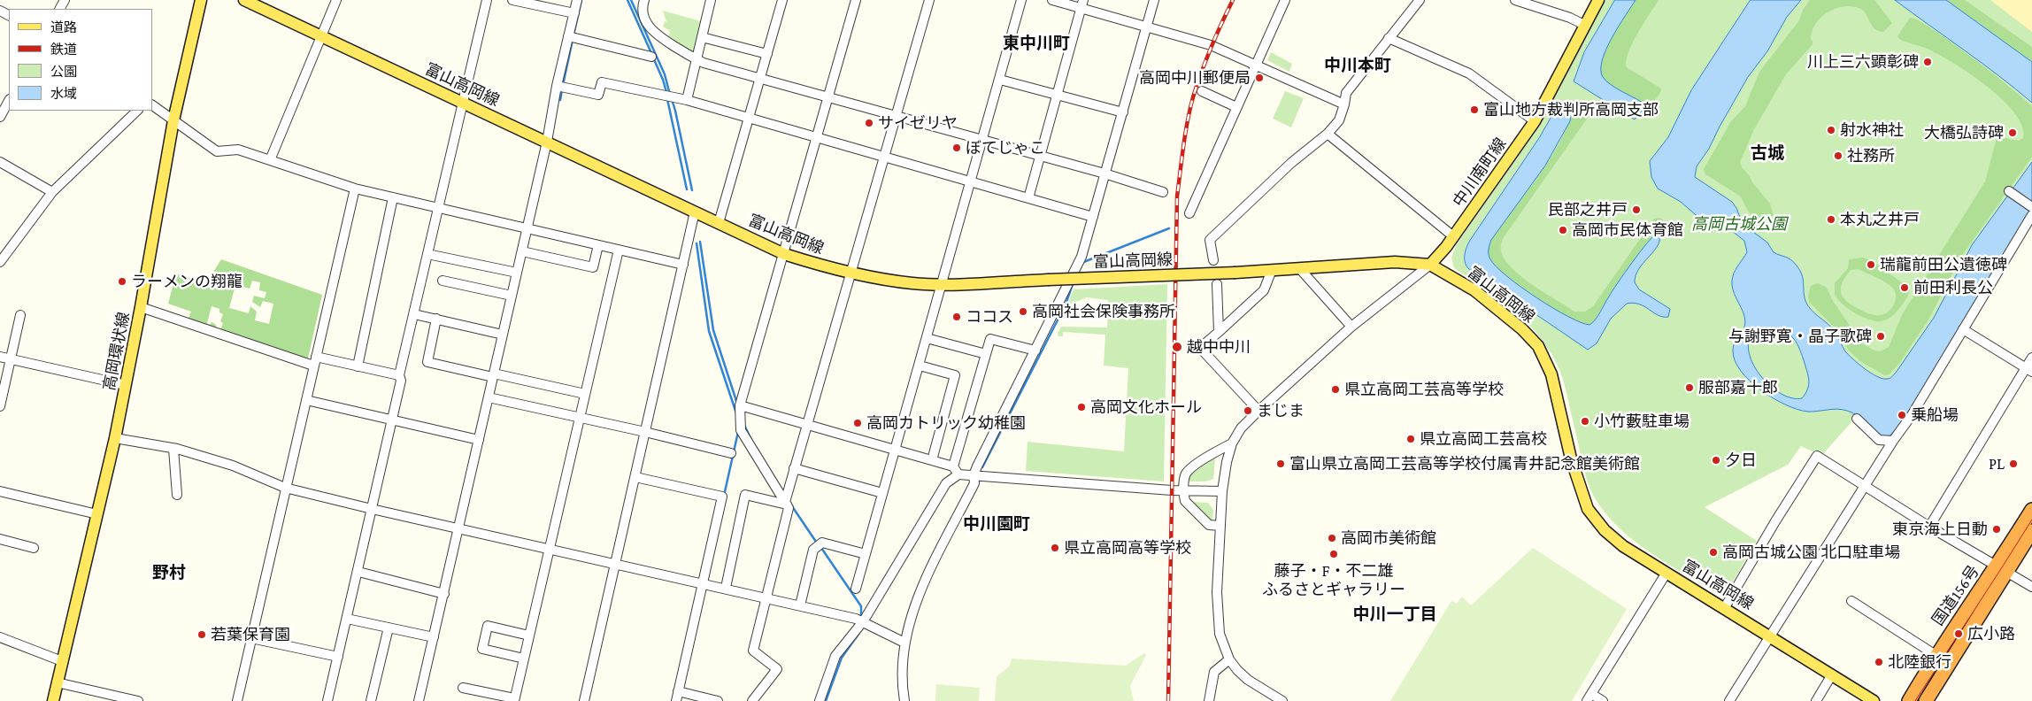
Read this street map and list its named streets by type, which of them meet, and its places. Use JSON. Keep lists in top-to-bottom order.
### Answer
{
  "streets": {
    "highway": ["国道156号"],
    "main road": ["富山高岡線", "中川南町線", "高岡環状線"]
  },
  "crossings": [
    ["富山高岡線", "中川南町線"]
  ],
  "districts": [
    "東中川町",
    "中川本町",
    "古城",
    "中川園町",
    "野村",
    "中川一丁目"
  ],
  "parks": ["高岡古城公園"],
  "places": [
    "川上三六顕彰碑",
    "高岡中川郵便局",
    "富山地方裁判所高岡支部",
    "サイゼリヤ",
    "射水神社",
    "大橋弘詩碑",
    "ぼてじゃこ",
    "社務所",
    "民部之井戸",
    "本丸之井戸",
    "高岡市民体育館",
    "瑞龍前田公遺徳碑",
    "ラーメンの翔龍",
    "前田利長公",
    "高岡社会保険事務所",
    "ココス",
    "与謝野寛・晶子歌碑",
    "越中中川",
    "服部嘉十郎",
    "県立高岡工芸高等学校",
    "高岡文化ホール",
    "まじま",
    "乗船場",
    "小竹藪駐車場",
    "高岡カトリック幼稚園",
    "県立高岡工芸高校",
    "夕日",
    "富山県立高岡工芸高等学校付属青井記念館美術館",
    "PL",
    "東京海上日動",
    "高岡市美術館",
    "県立高岡高等学校",
    "高岡古城公園 北口駐車場",
    "藤子・F・不二雄 ふるさとギャラリー",
    "広小路",
    "若葉保育園",
    "北陸銀行"
  ],
  "legend": [
    "道路",
    "鉄道",
    "公園",
    "水域"
  ]
}
